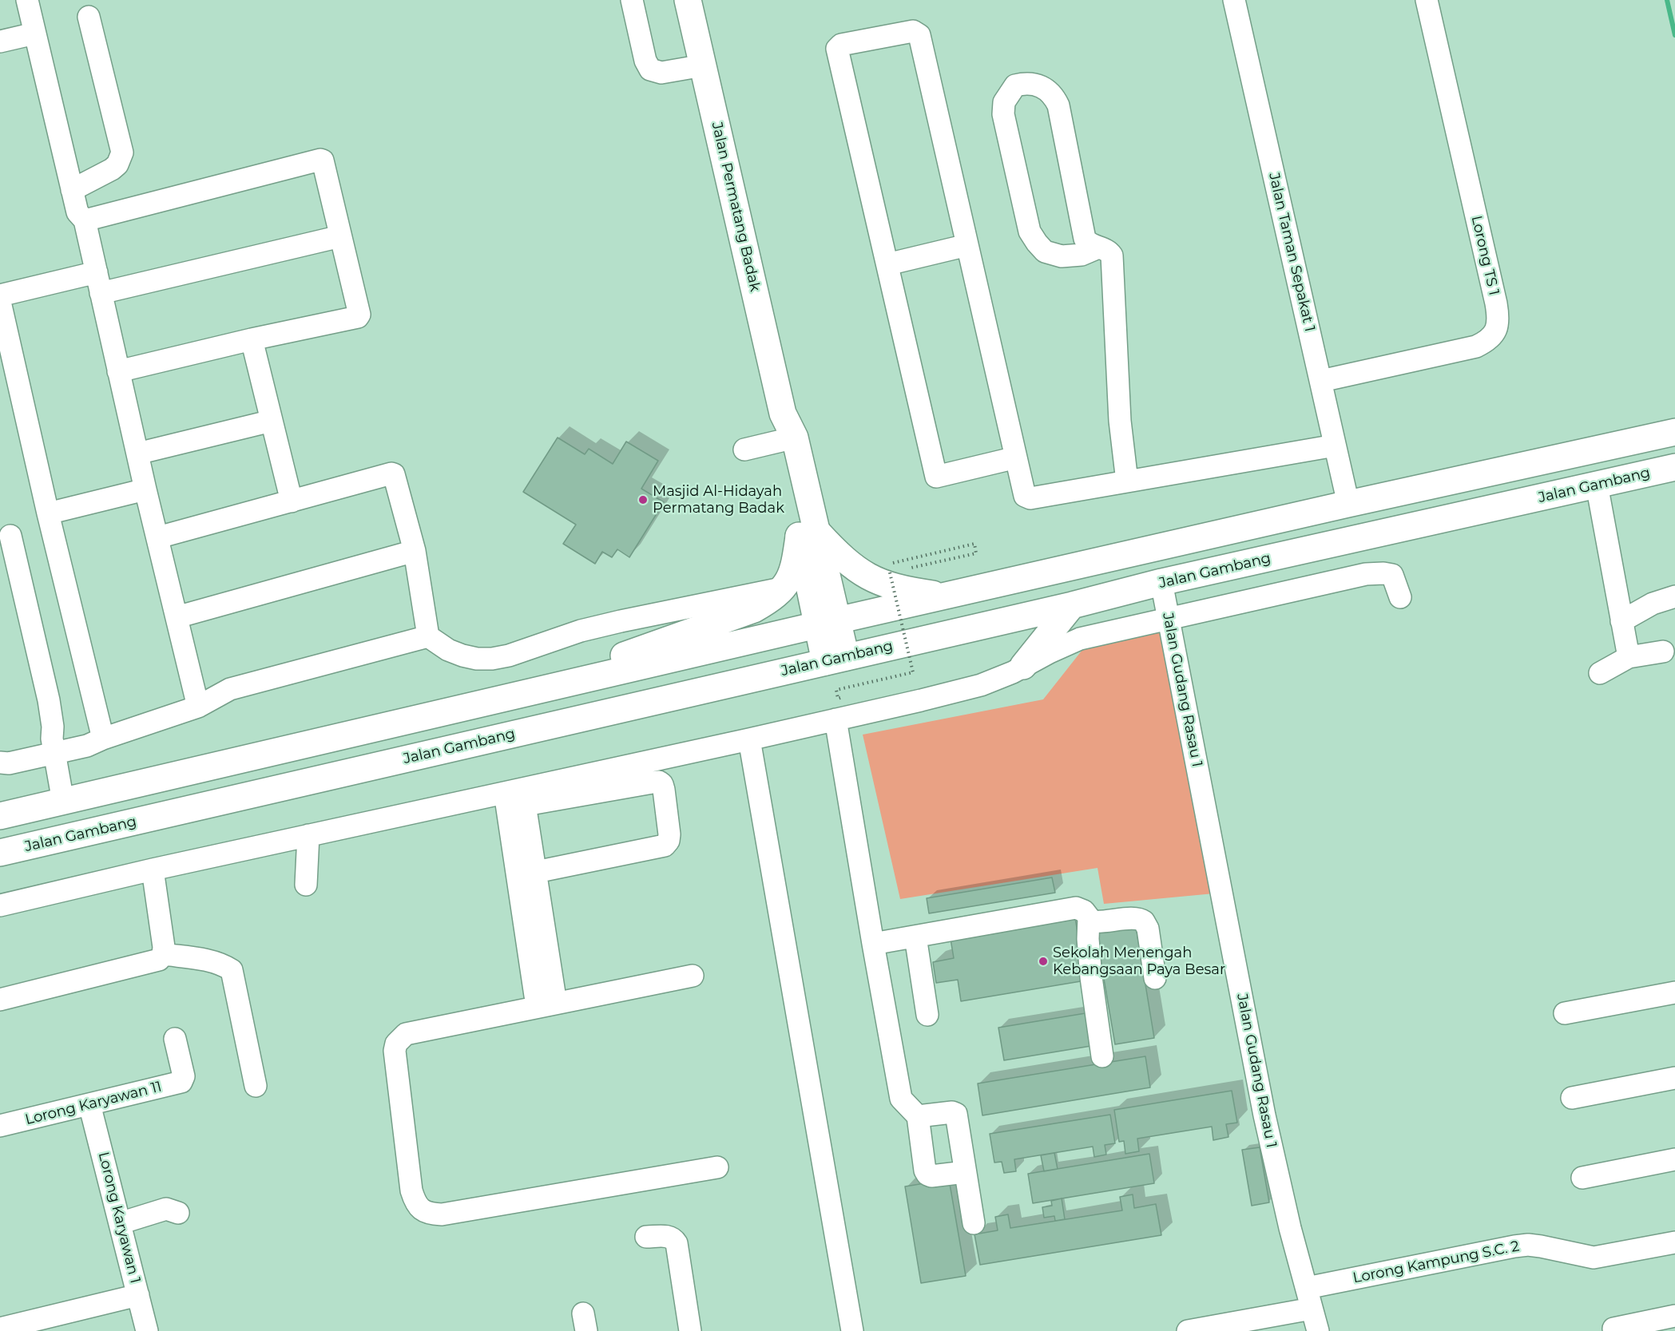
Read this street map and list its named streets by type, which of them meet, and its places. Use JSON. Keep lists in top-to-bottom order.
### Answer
{
  "streets": {
    "main road": ["Jalan Permatang Badak", "Jalan Gambang"],
    "street": [
      "Jalan Taman Sepakat 1",
      "Lorong TS 1",
      "Jalan Gudang Rasau 1",
      "Lorong Karyawan 11",
      "Lorong Karyawan 1",
      "Lorong Kampung S.C. 2"
    ]
  },
  "crossings": [
    ["Jalan Permatang Badak", "Jalan Gambang"],
    ["Jalan Taman Sepakat 1", "Lorong TS 1"],
    ["Jalan Gambang", "Jalan Gudang Rasau 1"],
    ["Jalan Gudang Rasau 1", "Lorong Kampung S.C. 2"],
    ["Lorong Karyawan 11", "Lorong Karyawan 1"]
  ],
  "places": ["Masjid Al-Hidayah Permatang Badak", "Sekolah Menengah Kebangsaan Paya Besar"]
}
